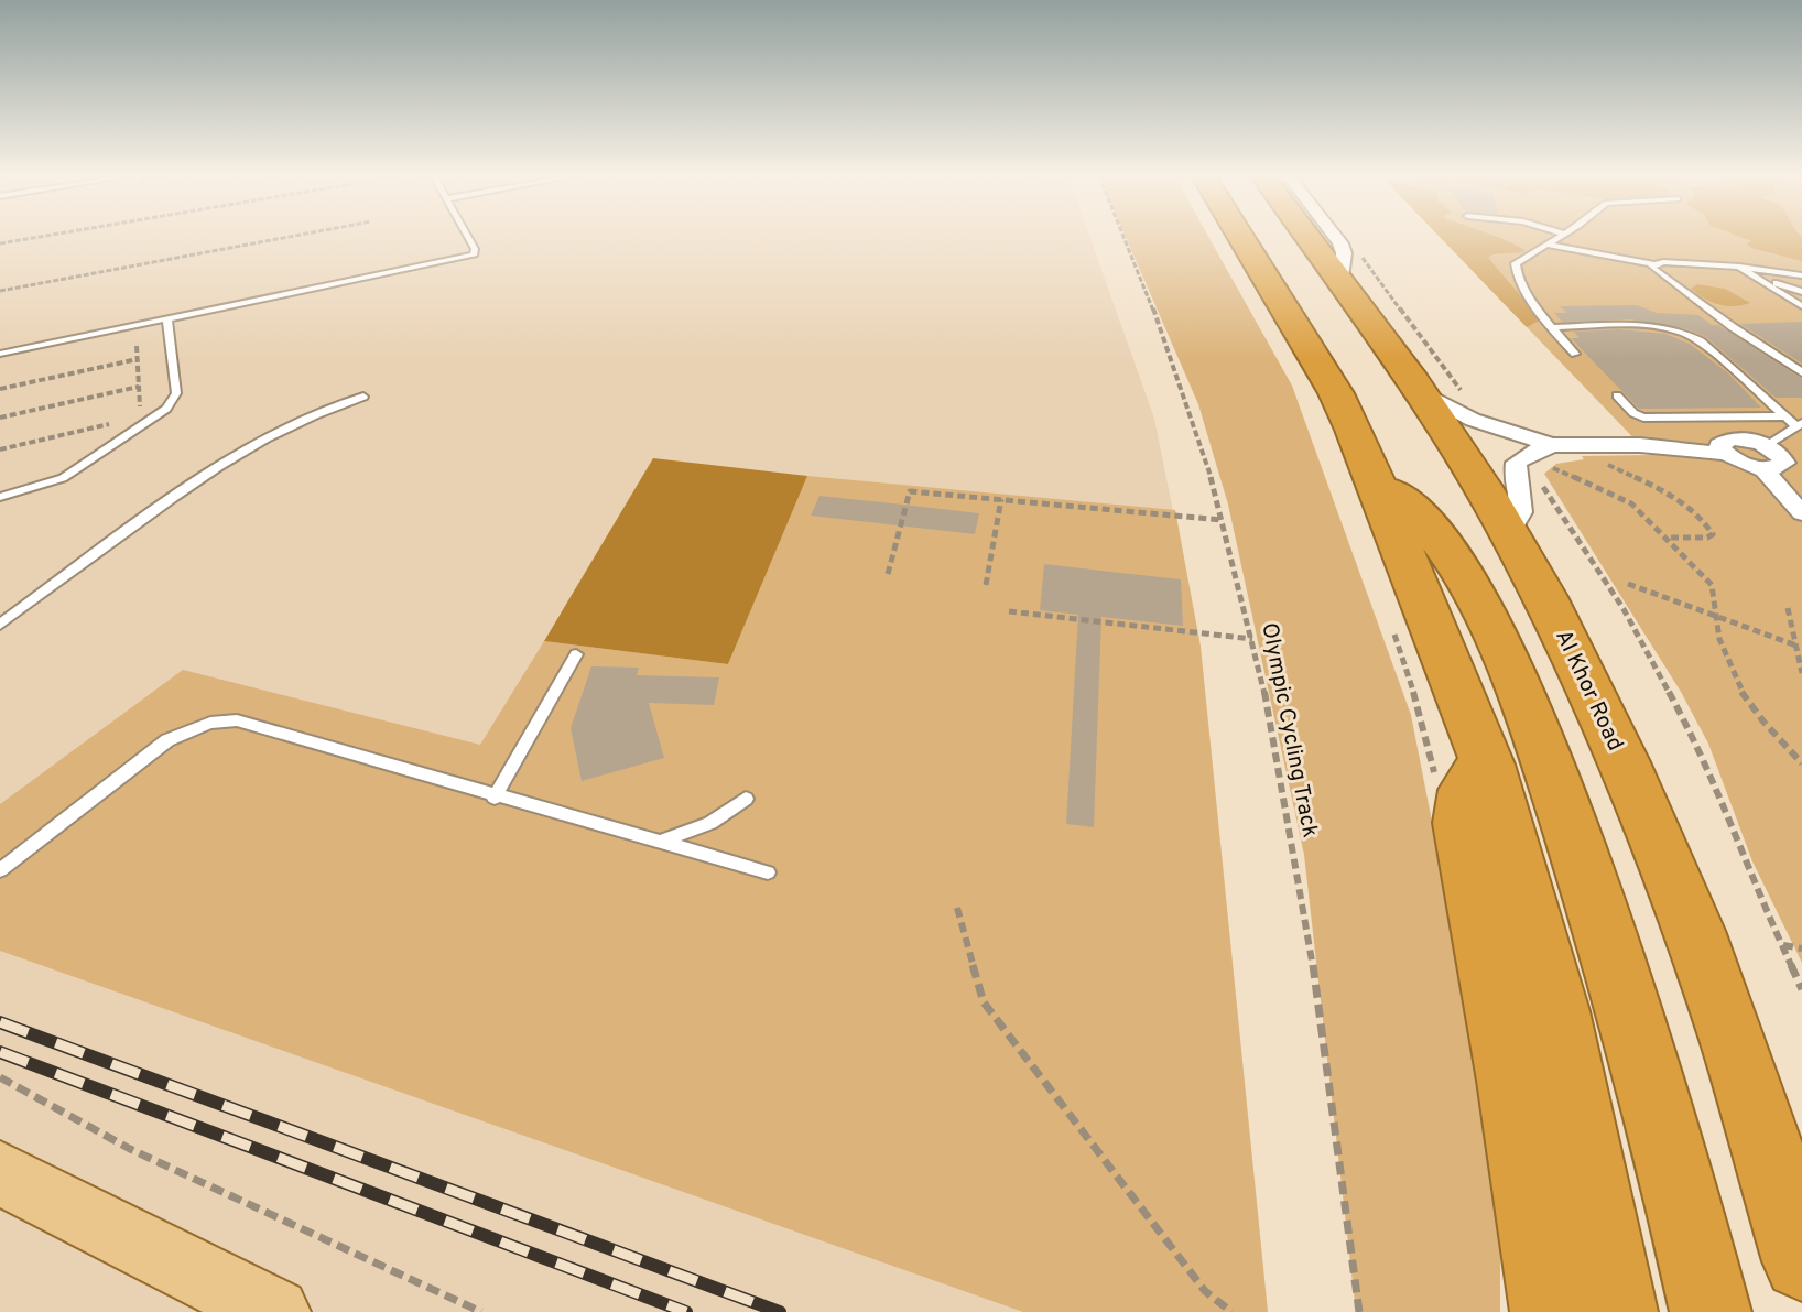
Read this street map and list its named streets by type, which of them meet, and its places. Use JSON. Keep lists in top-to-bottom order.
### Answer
{
  "streets": {
    "highway": ["Al Khor Road"],
    "path": ["Olympic Cycling Track"]
  }
}
